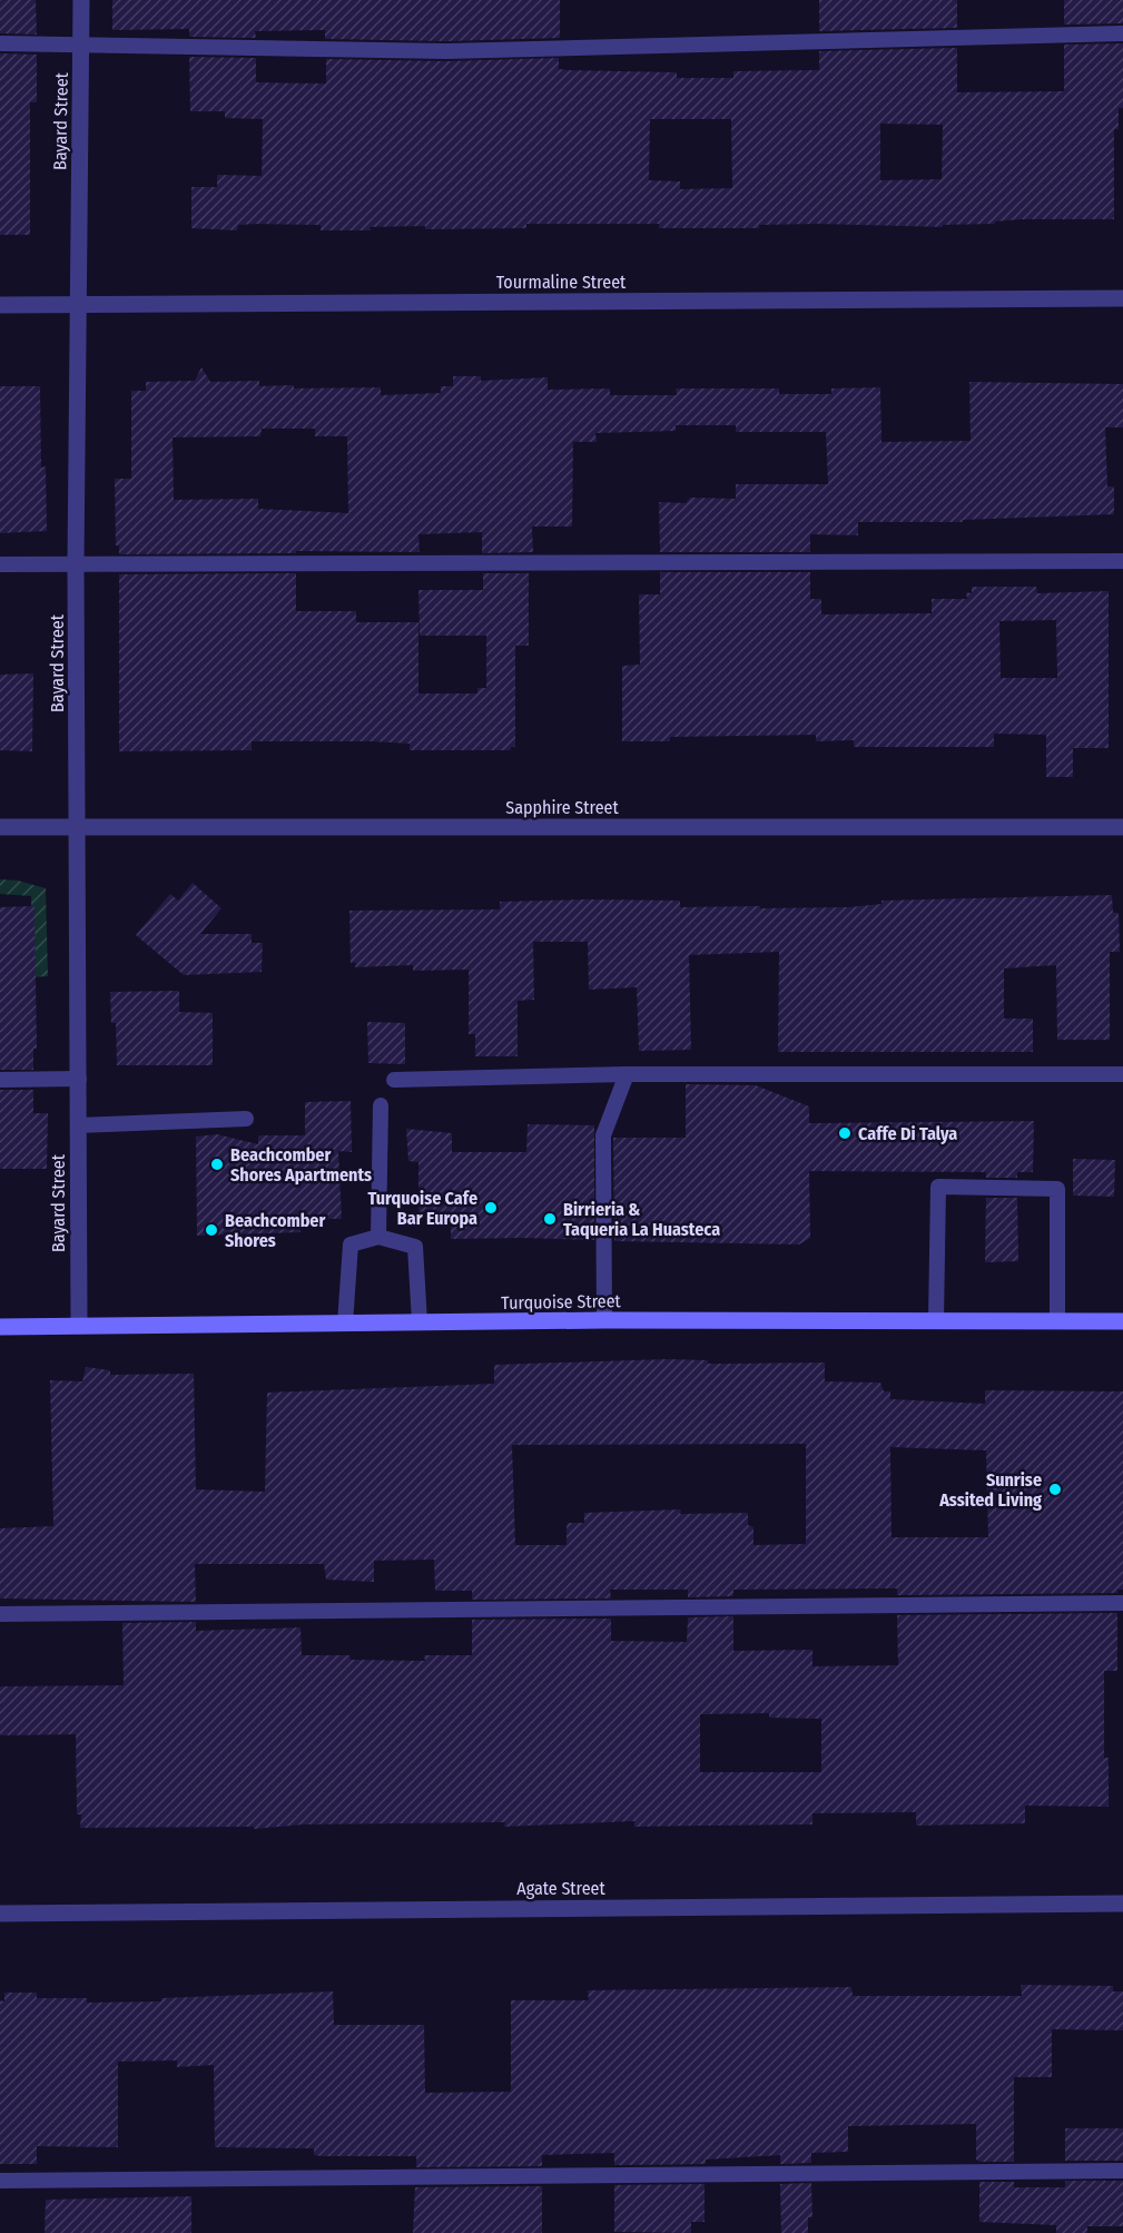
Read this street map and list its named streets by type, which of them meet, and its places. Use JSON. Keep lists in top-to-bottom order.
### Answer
{
  "streets": {
    "main road": ["Turquoise Street"],
    "street": [
      "Bayard Street",
      "Tourmaline Street",
      "Sapphire Street",
      "Agate Street"
    ]
  },
  "crossings": [
    ["Bayard Street", "Tourmaline Street"],
    ["Bayard Street", "Sapphire Street"],
    ["Bayard Street", "Turquoise Street"]
  ],
  "places": [
    "Caffe Di Talya",
    "Beachcomber Shores Apartments",
    "Turquoise Cafe Bar Europa",
    "Birrieria & Taqueria La Huasteca",
    "Beachcomber Shores",
    "Sunrise Assited Living"
  ]
}
